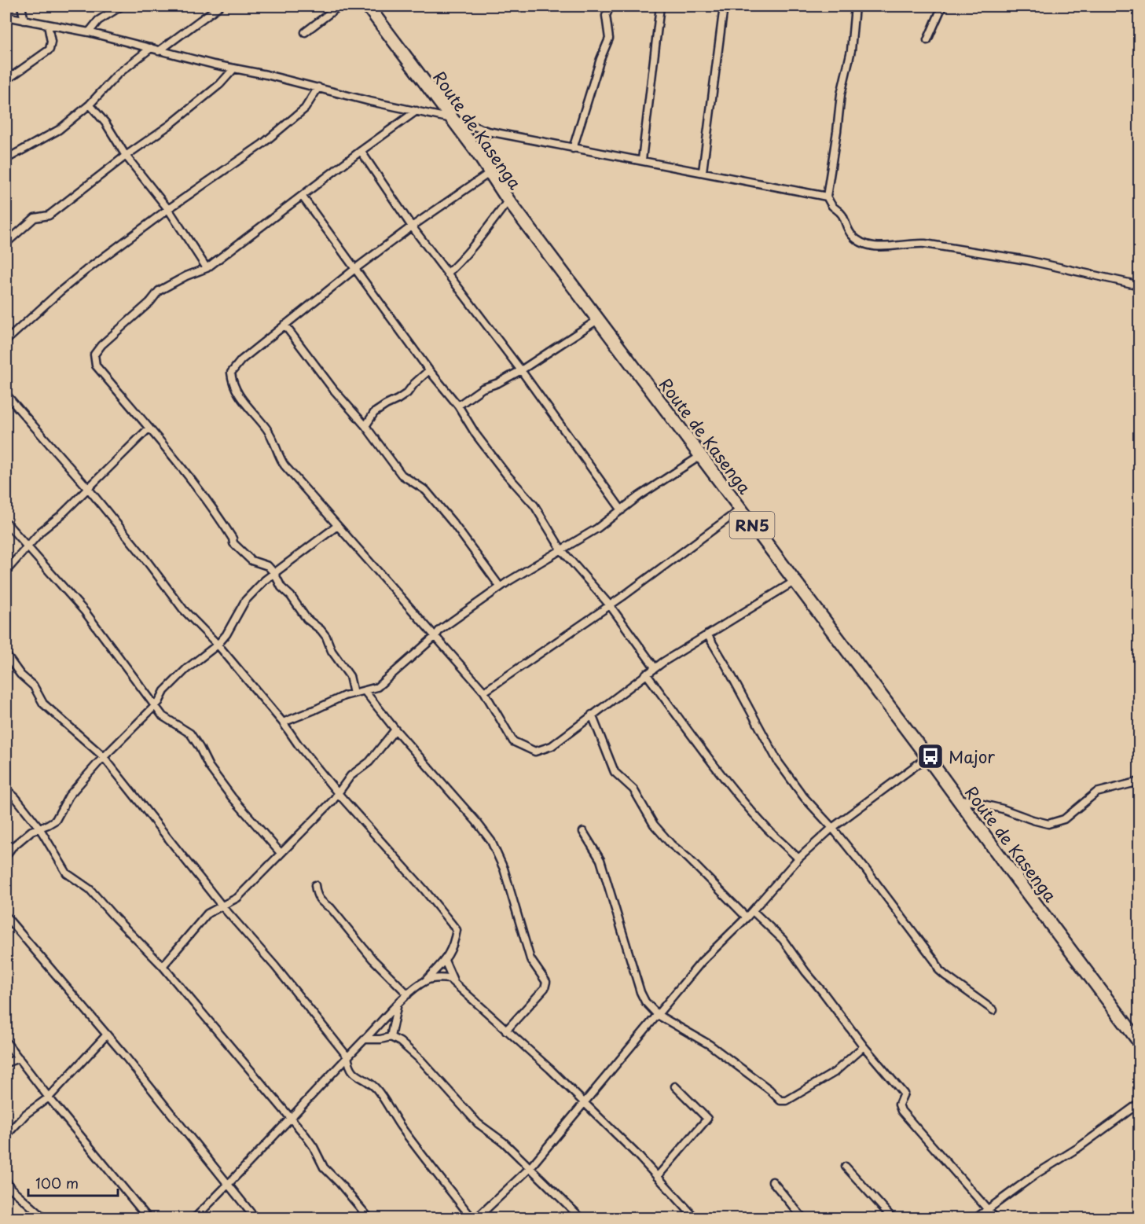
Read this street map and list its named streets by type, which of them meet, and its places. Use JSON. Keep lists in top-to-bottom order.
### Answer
{
  "streets": {
    "highway": ["Route de Kasenga", "RN5"]
  },
  "places": {
    "bus stop": ["Major"]
  },
  "scale_bar": "100 m"
}
